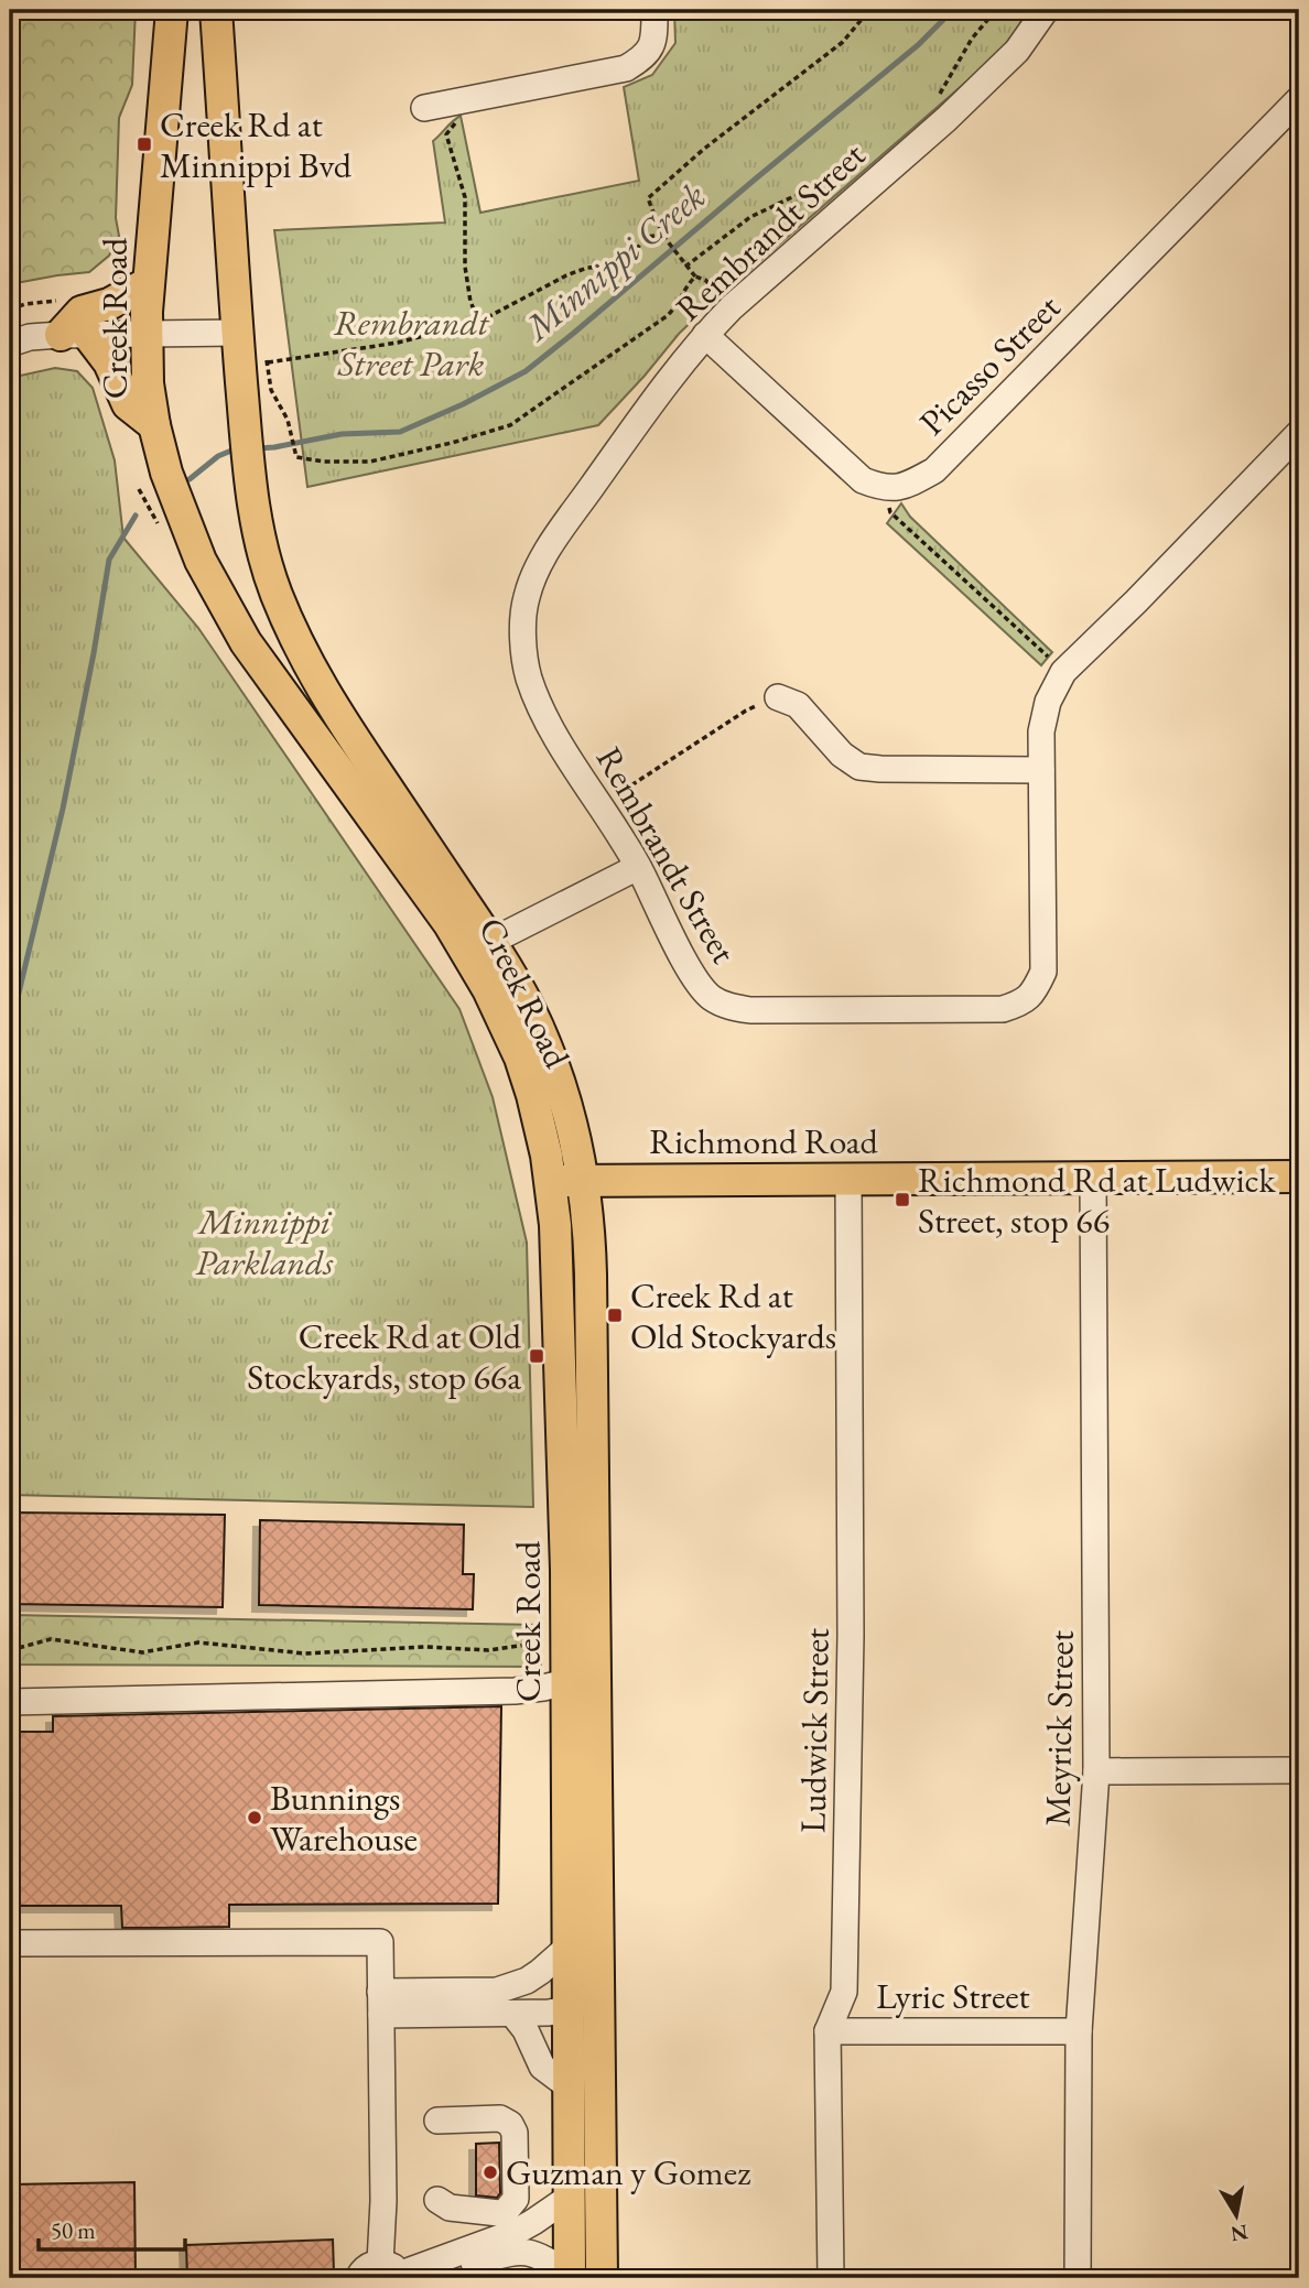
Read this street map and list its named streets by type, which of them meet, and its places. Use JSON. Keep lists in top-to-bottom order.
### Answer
{
  "streets": {
    "main road": ["Creek Road", "Richmond Road"],
    "street": [
      "Rembrandt Street",
      "Picasso Street",
      "Meyrick Street",
      "Ludwick Street",
      "Lyric Street"
    ]
  },
  "crossings": [
    ["Creek Road", "Richmond Road"],
    ["Richmond Road", "Meyrick Street"],
    ["Richmond Road", "Ludwick Street"],
    ["Meyrick Street", "Lyric Street"],
    ["Ludwick Street", "Lyric Street"]
  ],
  "water": ["Minnippi Creek"],
  "parks": ["Rembrandt Street Park", "Minnippi Parklands"],
  "places": {
    "transit": [
      "Creek Rd at Minnippi Bvd",
      "Richmond Rd at Ludwick Street, stop 66",
      "Creek Rd at Old Stockyards",
      "Creek Rd at Old Stockyards, stop 66a"
    ],
    "other": ["Bunnings Warehouse", "Guzman y Gomez"]
  },
  "scale_bar": "50 m",
  "north": "bottom"
}
